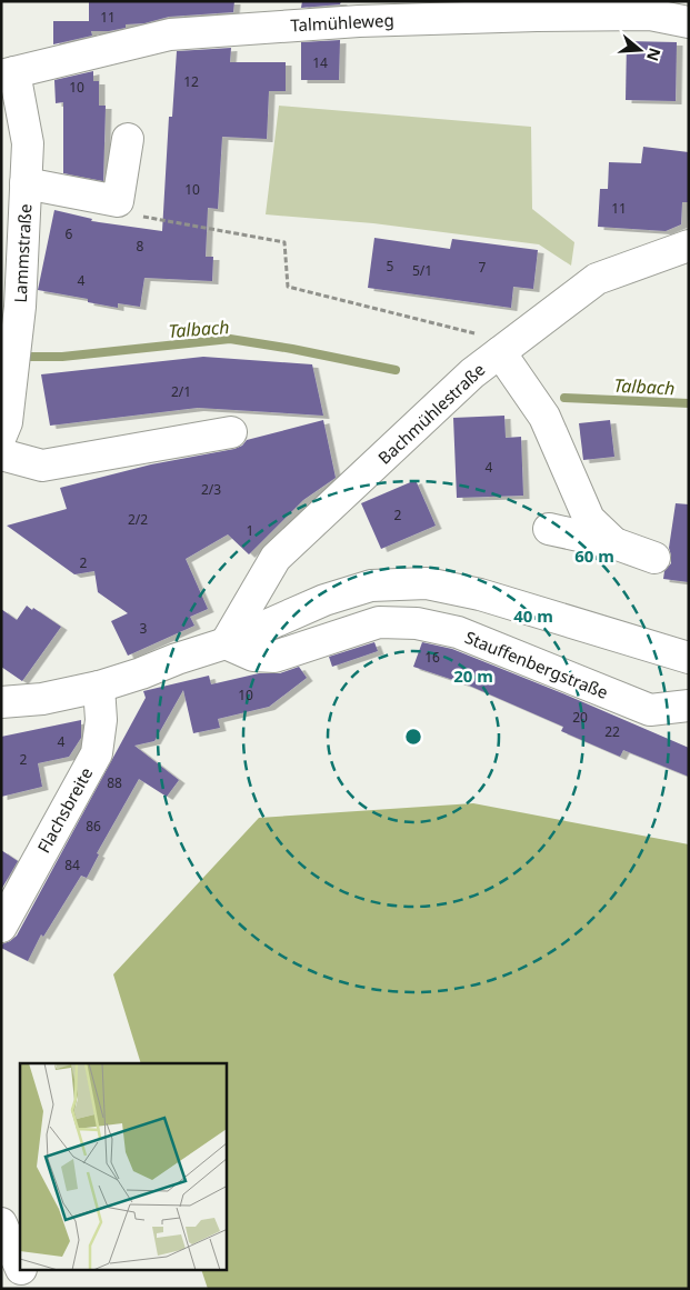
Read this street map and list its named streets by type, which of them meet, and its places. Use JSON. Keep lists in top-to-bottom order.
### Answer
{
  "streets": {
    "street": [
      "Talmühleweg",
      "Lammstraße",
      "Bachmühlestraße",
      "Stauffenbergstraße",
      "Flachsbreite"
    ]
  },
  "crossings": [
    ["Talmühleweg", "Lammstraße"],
    ["Bachmühlestraße", "Stauffenbergstraße"]
  ],
  "water": ["Talbach"],
  "house_numbers": [
    "11",
    "14",
    "12",
    "10",
    "10",
    "11",
    "6",
    "8",
    "5",
    "7",
    "5/1",
    "4",
    "2/1",
    "4",
    "2/3",
    "2",
    "2/2",
    "1",
    "2",
    "3",
    "16",
    "10",
    "20",
    "22",
    "4",
    "2",
    "88",
    "86",
    "84"
  ],
  "north": "right",
  "rings": ["60 m", "40 m", "20 m"]
}
